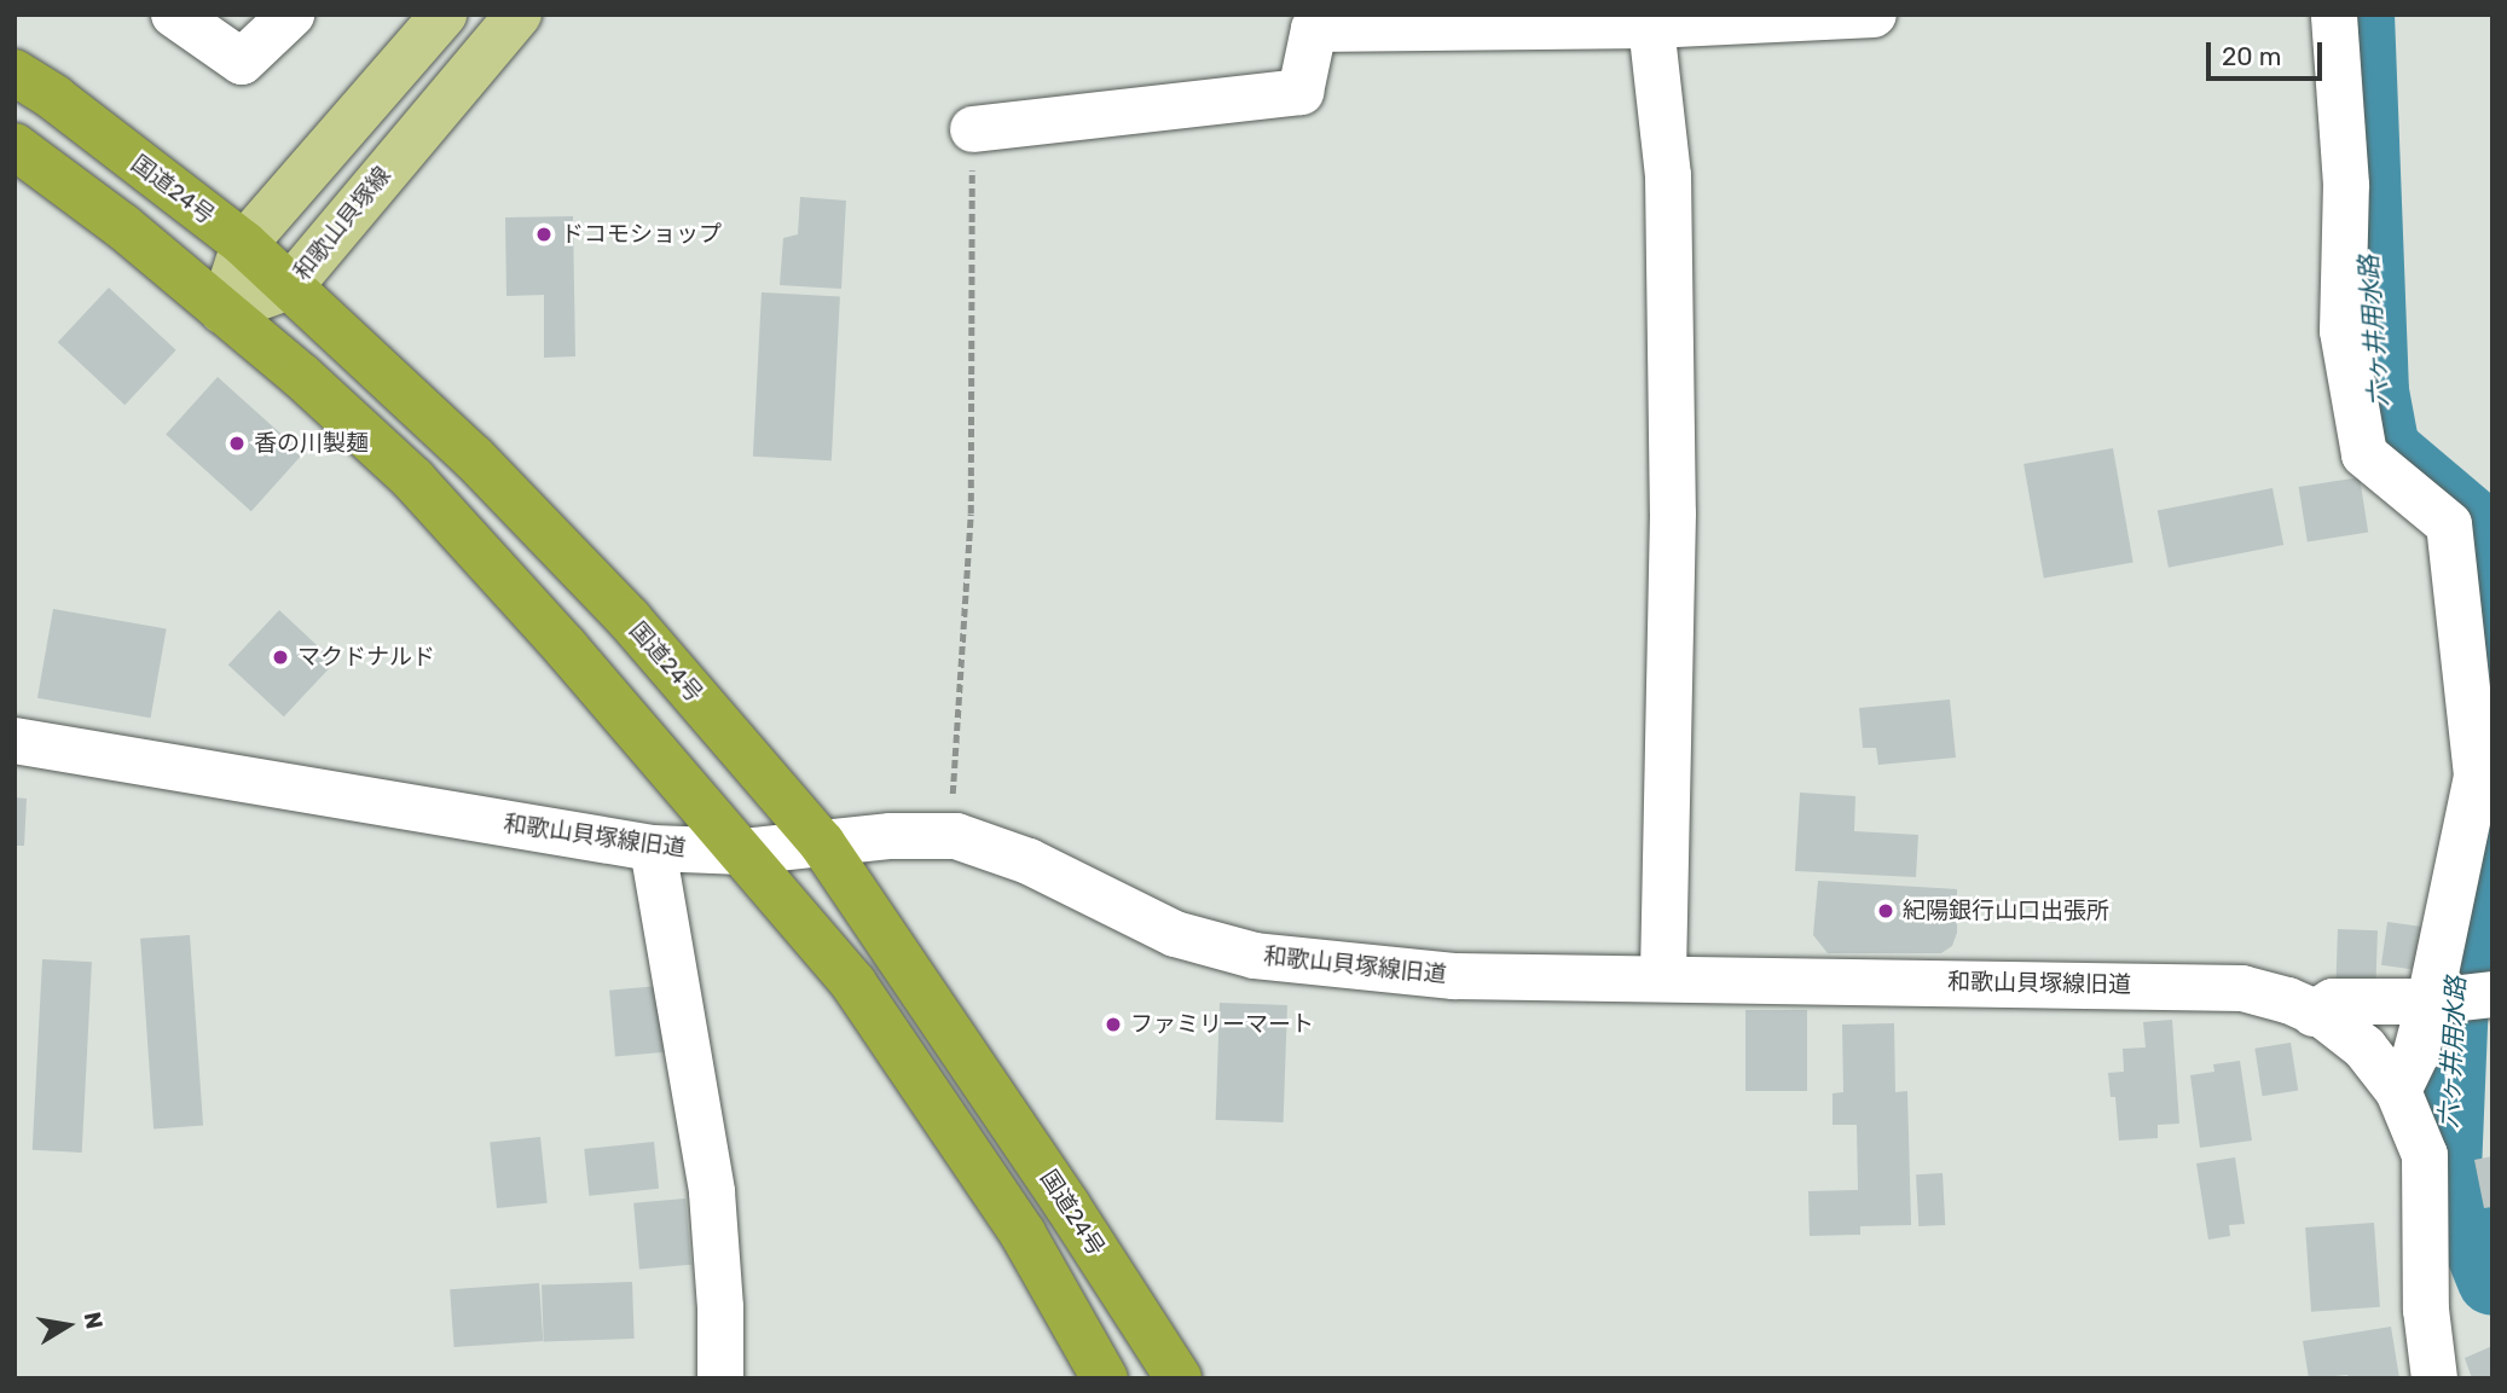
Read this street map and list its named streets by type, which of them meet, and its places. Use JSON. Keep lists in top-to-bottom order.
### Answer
{
  "streets": {
    "highway": ["国道24号"],
    "main road": ["和歌山貝塚線"],
    "street": ["和歌山貝塚線旧道"]
  },
  "crossings": [
    ["国道24号", "和歌山貝塚線"],
    ["国道24号", "和歌山貝塚線旧道"]
  ],
  "water": ["六ヶ井用水路"],
  "places": [
    "ドコモショップ",
    "香の川製麺",
    "マクドナルド",
    "紀陽銀行山口出張所",
    "ファミリーマート"
  ],
  "scale_bar": "20 m",
  "north": "right"
}
